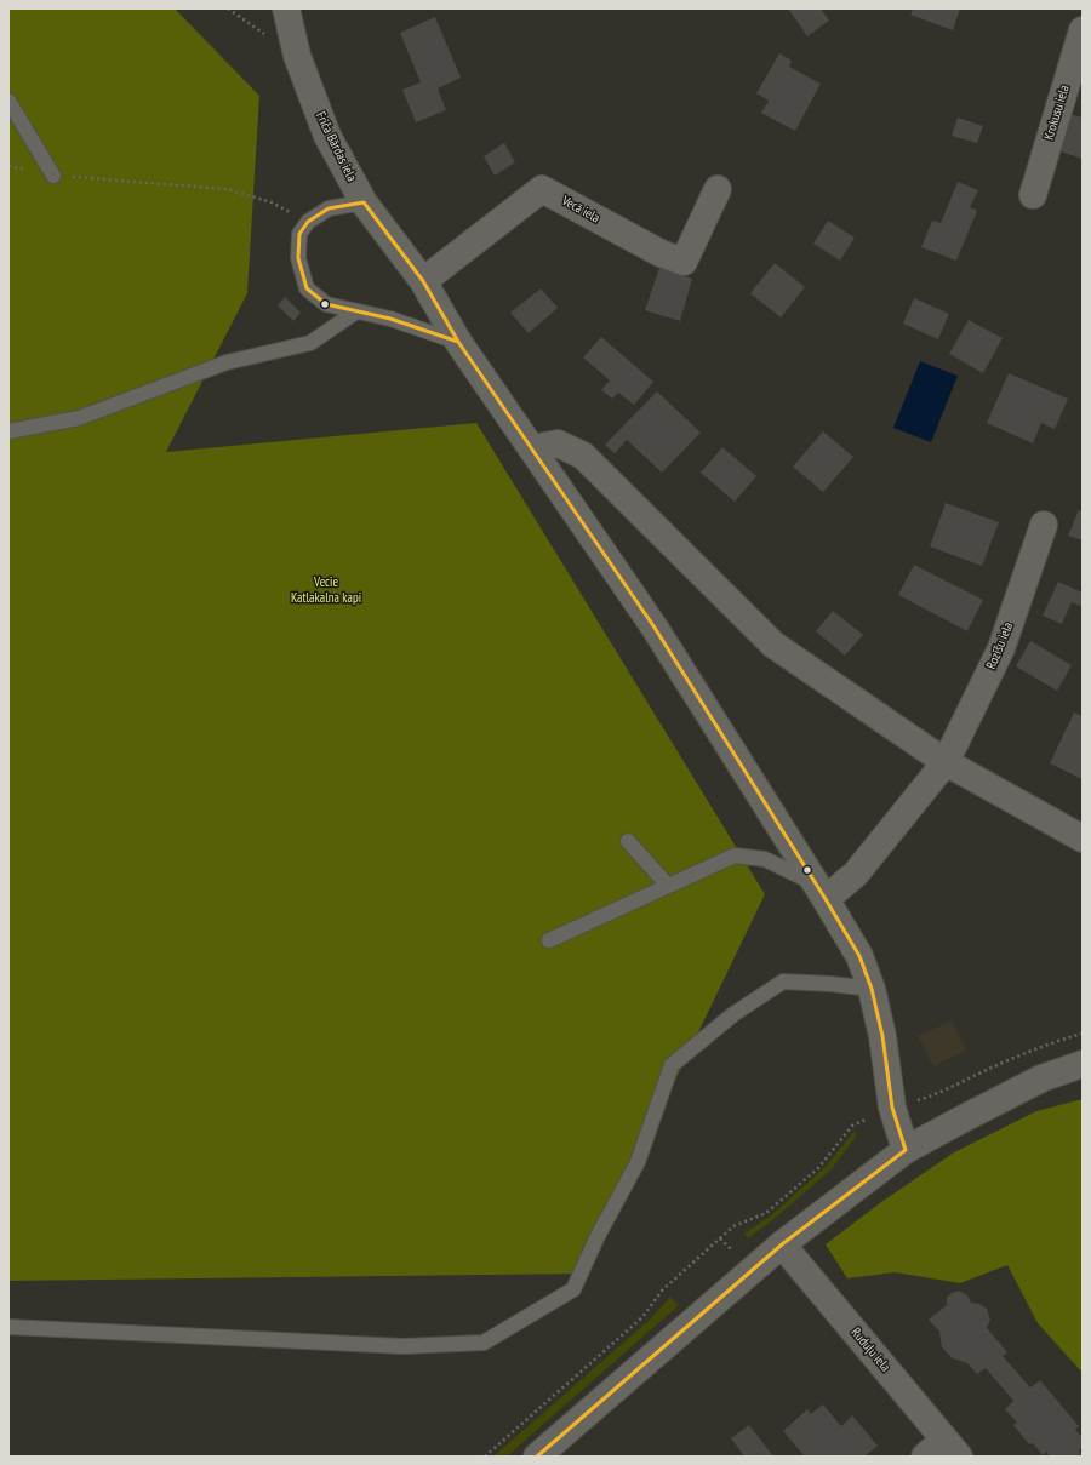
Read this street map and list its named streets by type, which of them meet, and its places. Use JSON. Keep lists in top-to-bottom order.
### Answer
{
  "streets": {
    "street": [
      "Krokusu iela",
      "Friča Bārdas iela",
      "Vecā iela",
      "Rozīšu iela",
      "Ruduļu iela"
    ]
  },
  "crossings": [
    ["Friča Bārdas iela", "Vecā iela"],
    ["Friča Bārdas iela", "Rozīšu iela"]
  ],
  "parks": ["Vecie Katlakalna kapi"]
}
